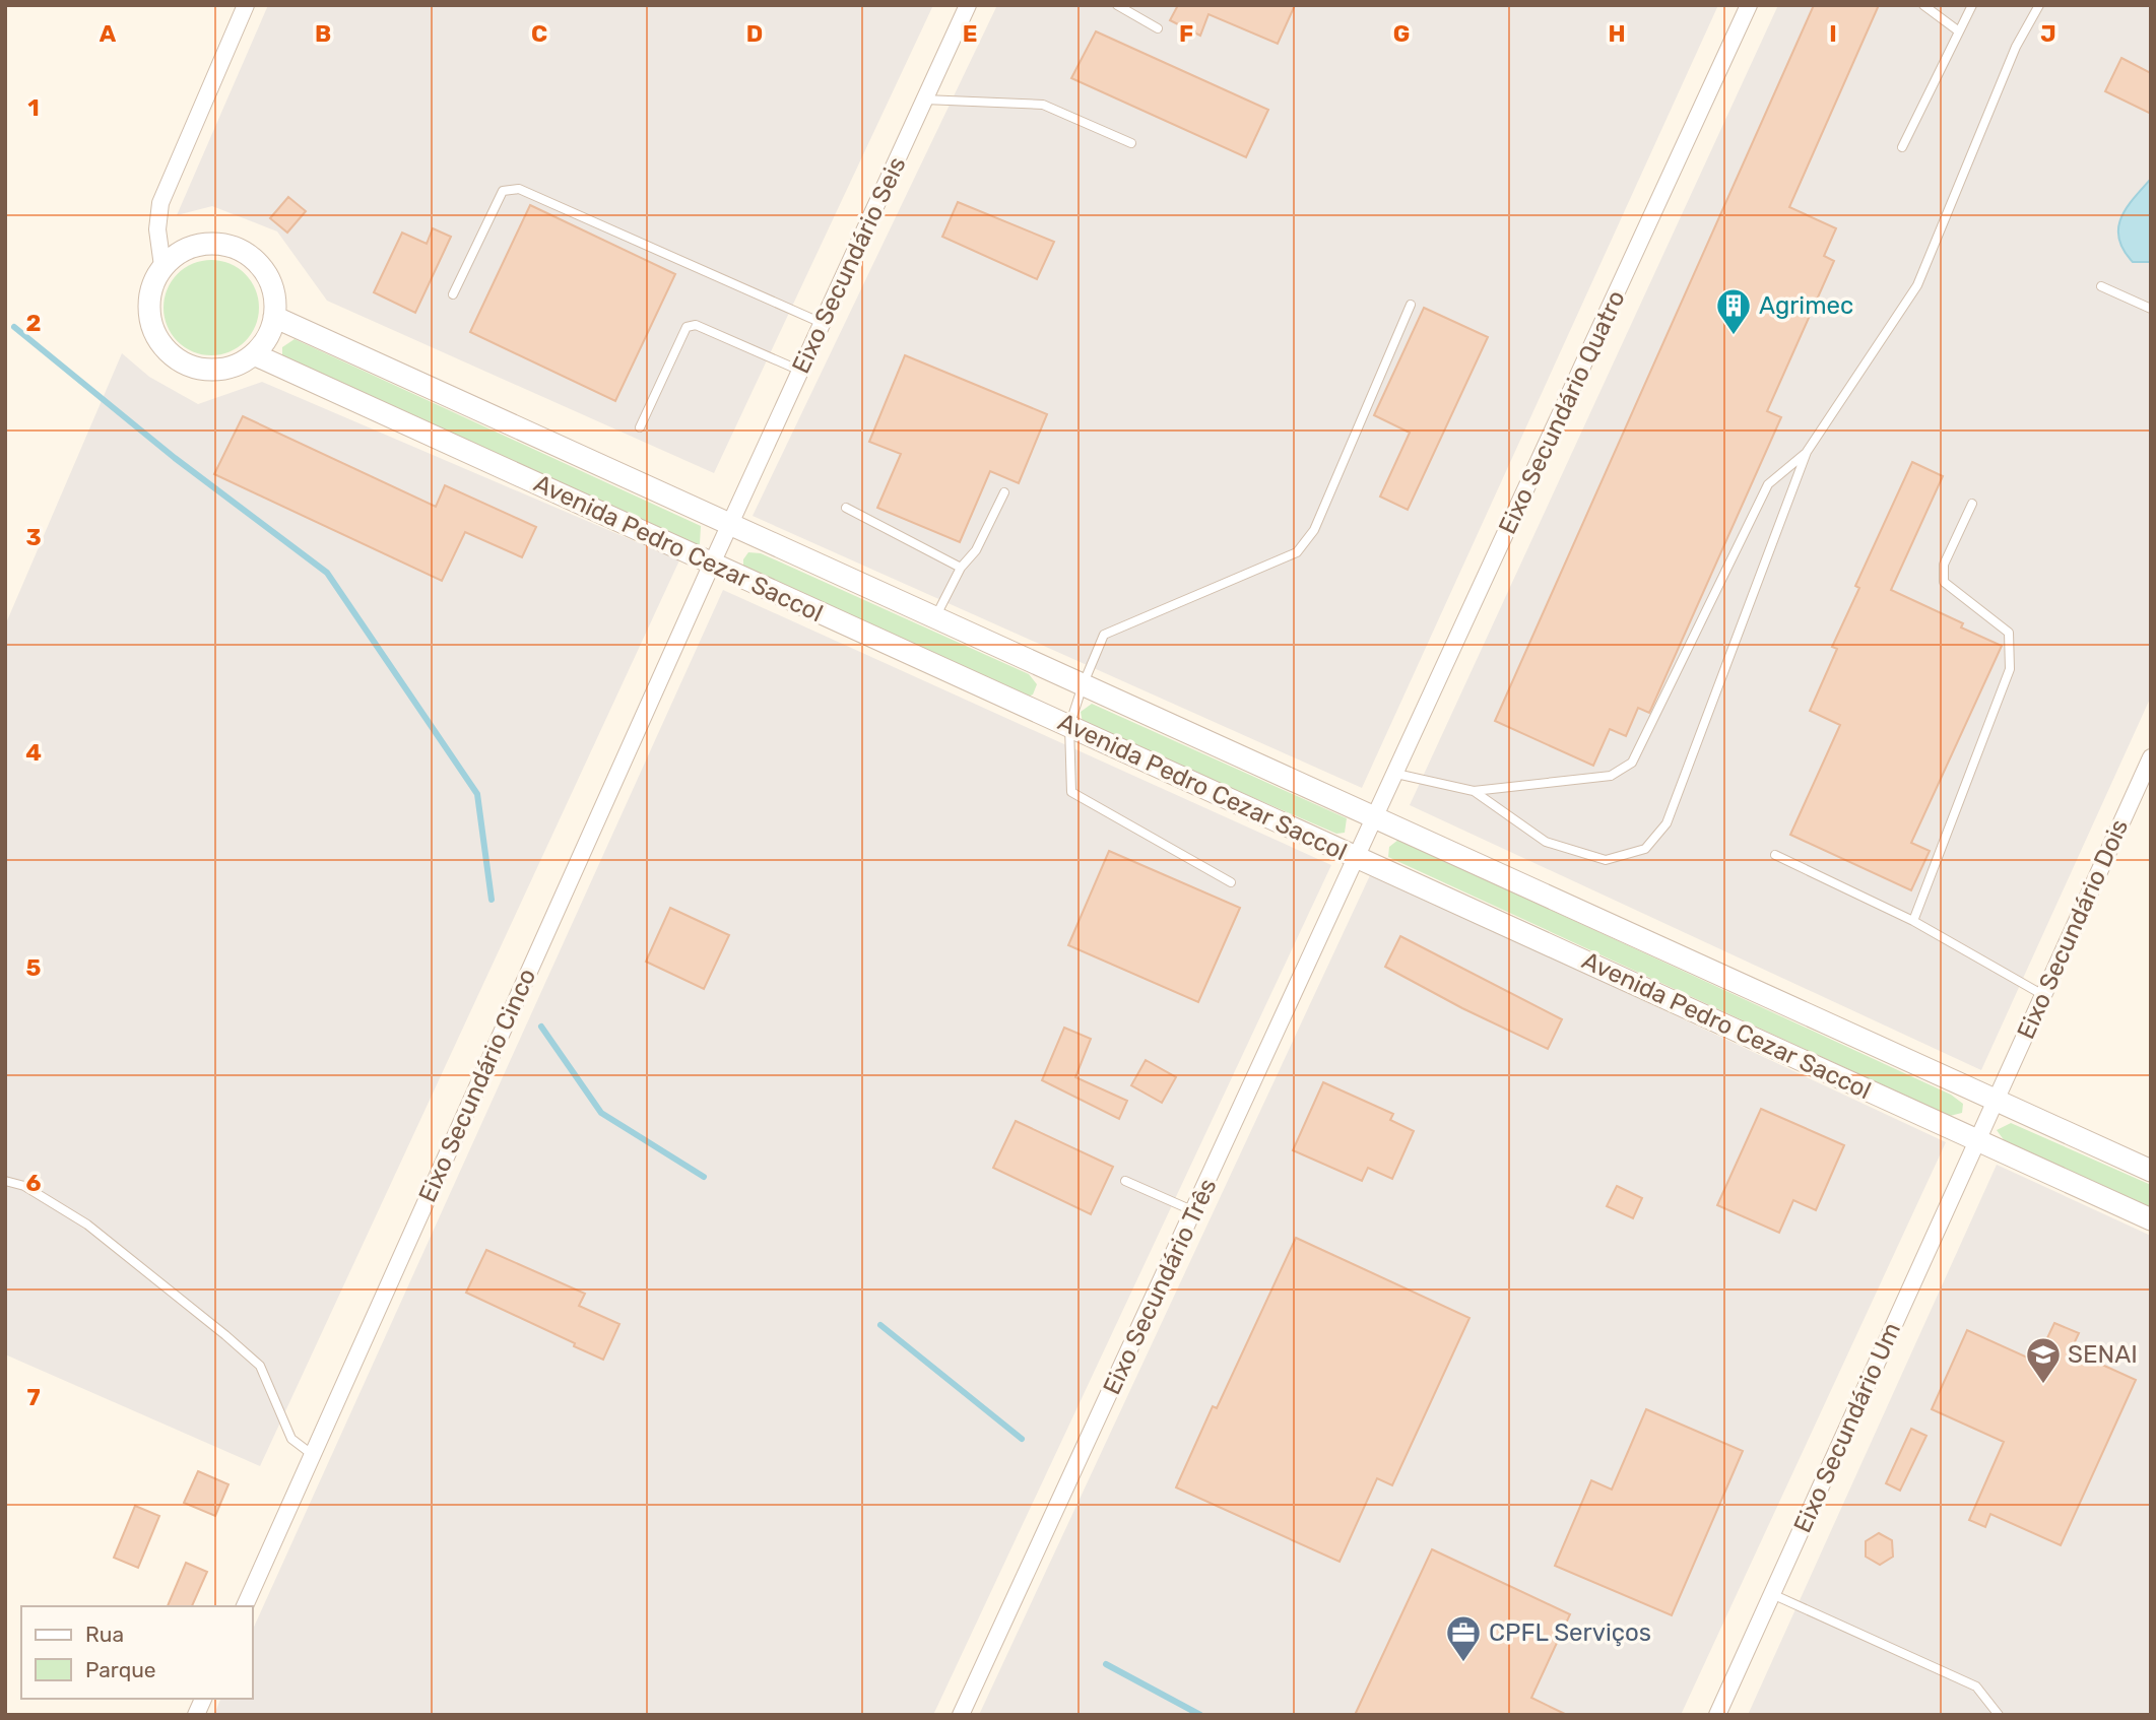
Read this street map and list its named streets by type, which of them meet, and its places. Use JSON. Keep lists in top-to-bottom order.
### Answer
{
  "streets": {
    "street": [
      "Eixo Secundário Seis",
      "Eixo Secundário Quatro",
      "Avenida Pedro Cezar Saccol",
      "Eixo Secundário Dois",
      "Eixo Secundário Cinco",
      "Eixo Secundário Três",
      "Eixo Secundário Um"
    ]
  },
  "crossings": [
    ["Eixo Secundário Seis", "Avenida Pedro Cezar Saccol"],
    ["Eixo Secundário Seis", "Eixo Secundário Cinco"],
    ["Eixo Secundário Quatro", "Avenida Pedro Cezar Saccol"],
    ["Eixo Secundário Quatro", "Eixo Secundário Três"],
    ["Avenida Pedro Cezar Saccol", "Eixo Secundário Dois"],
    ["Avenida Pedro Cezar Saccol", "Eixo Secundário Cinco"],
    ["Avenida Pedro Cezar Saccol", "Eixo Secundário Três"],
    ["Avenida Pedro Cezar Saccol", "Eixo Secundário Um"],
    ["Eixo Secundário Dois", "Eixo Secundário Um"]
  ],
  "places": {
    "building": ["Agrimec"],
    "school or university": ["SENAI"],
    "office": ["CPFL Serviços"]
  },
  "legend": ["Rua", "Parque"],
  "grid": {
    "columns": [
      "A",
      "B",
      "C",
      "D",
      "E",
      "F",
      "G",
      "H",
      "I",
      "J"
    ],
    "rows": [
      "1",
      "2",
      "3",
      "4",
      "5",
      "6",
      "7"
    ]
  }
}
